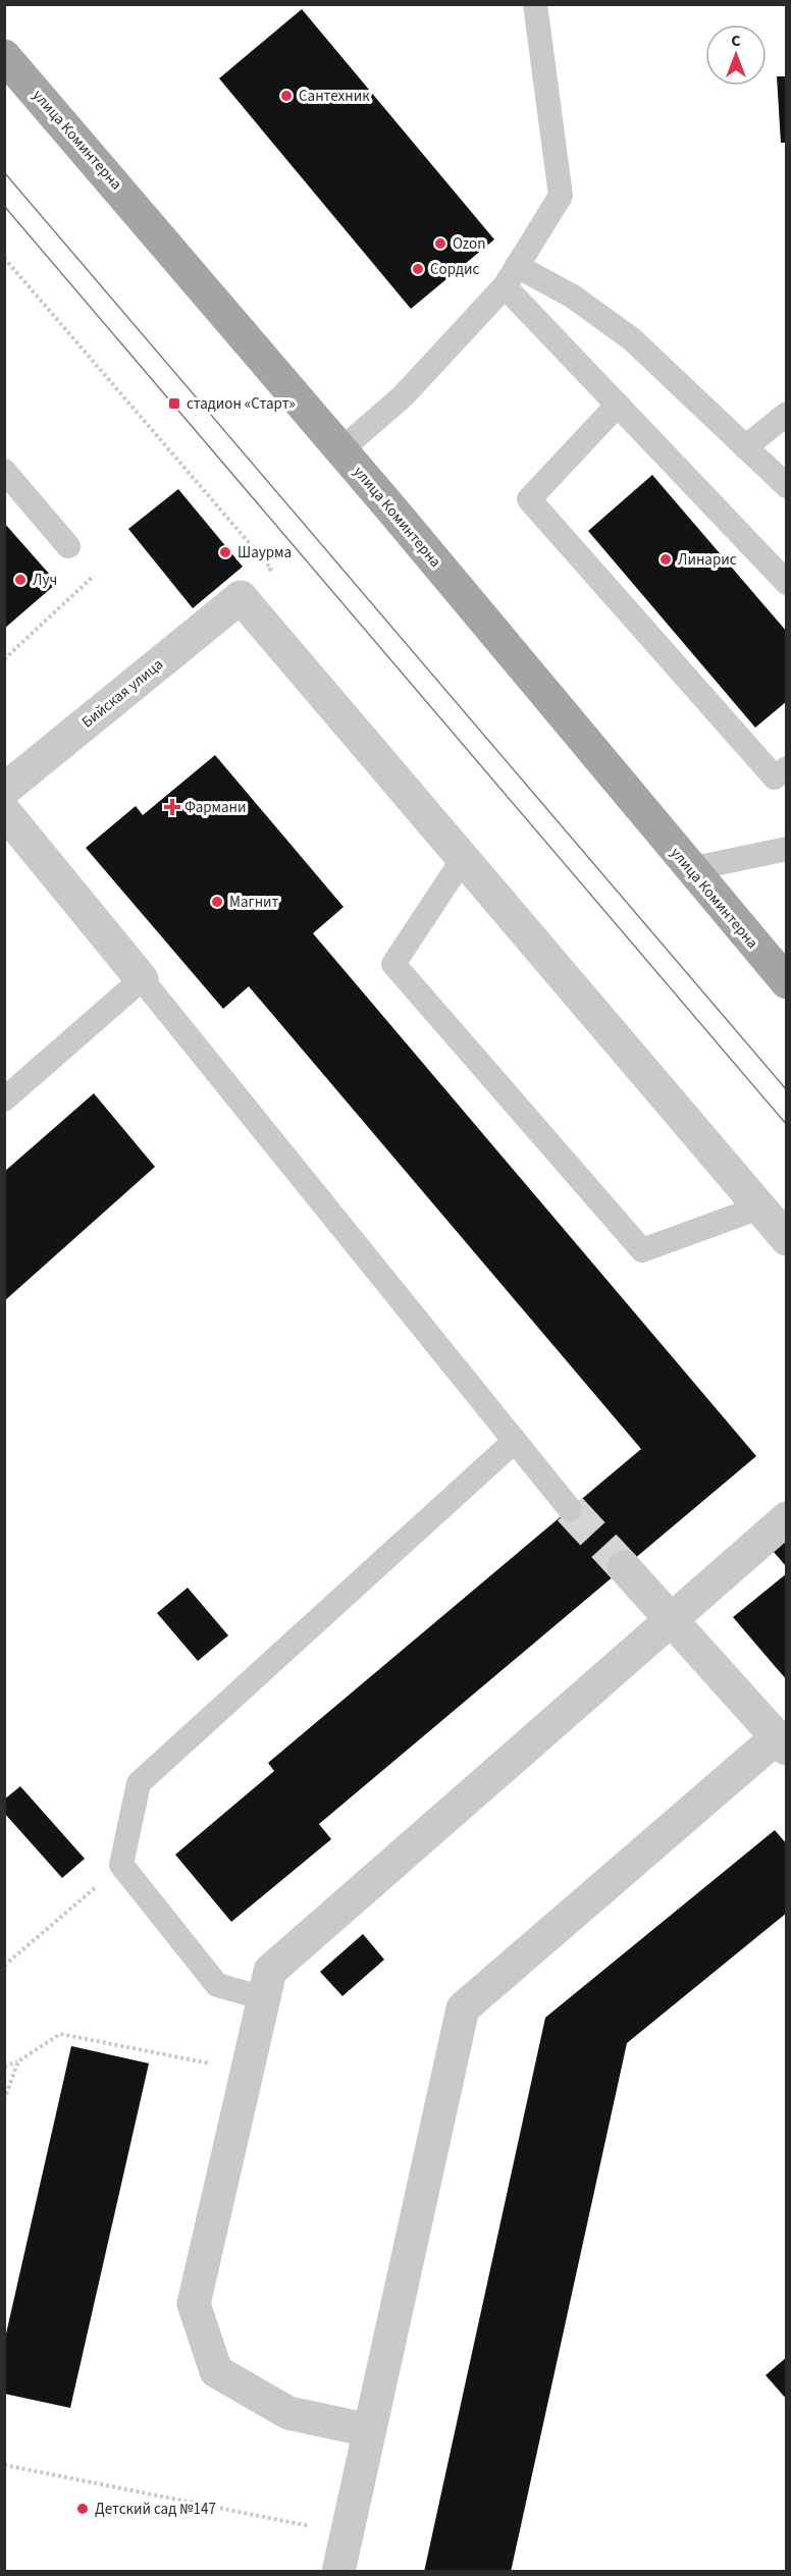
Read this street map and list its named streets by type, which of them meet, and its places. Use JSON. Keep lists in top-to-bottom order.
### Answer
{
  "streets": {
    "main road": ["улица Коминтерна"],
    "street": ["Бийская улица"]
  },
  "places": {
    "other": [
      "Сантехник",
      "Ozon",
      "Сордис",
      "Шаурма",
      "Линарис",
      "Луч",
      "Магнит",
      "Детский сад №147"
    ],
    "transit": ["стадион «Старт»"],
    "health": ["Фармани"]
  },
  "north": "top"
}
